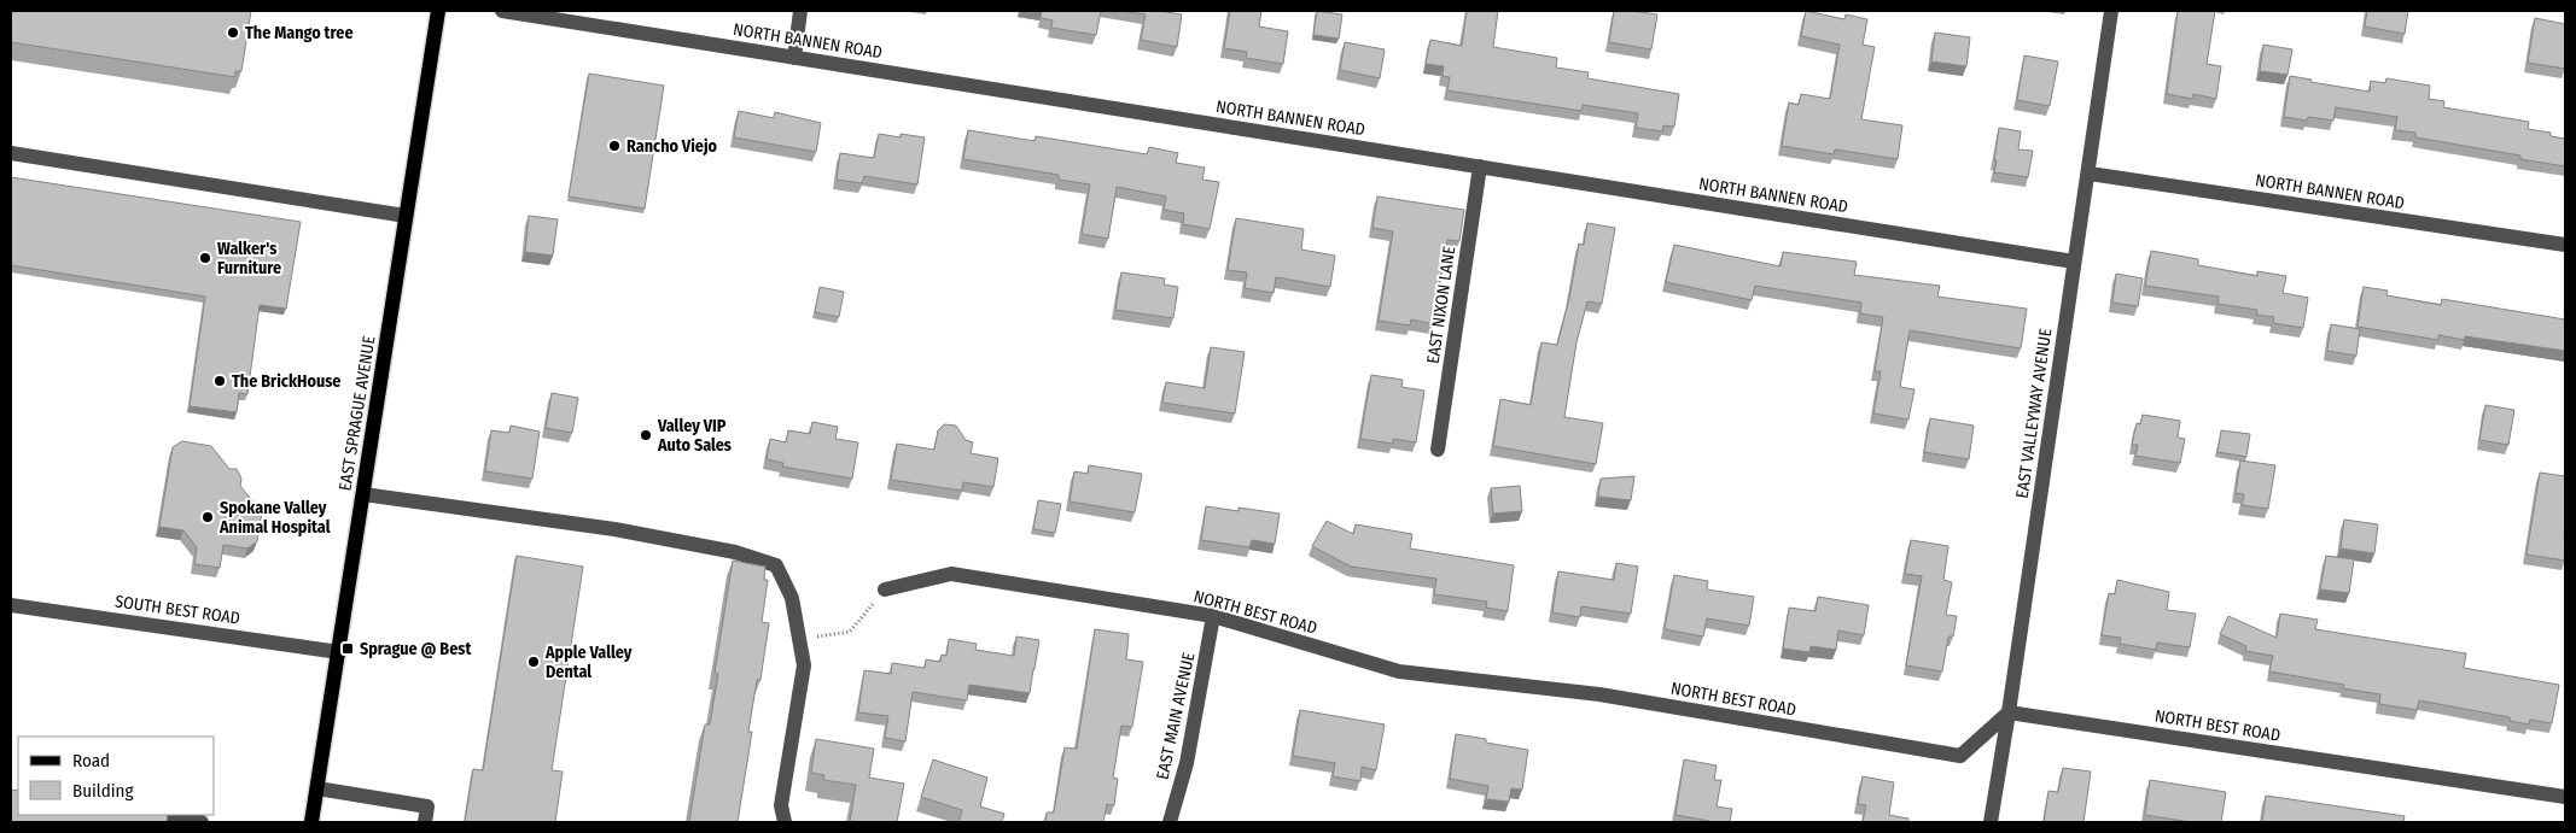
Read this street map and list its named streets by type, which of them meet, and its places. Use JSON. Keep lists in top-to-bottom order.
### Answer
{
  "streets": {
    "main road": ["EAST SPRAGUE AVENUE"],
    "street": [
      "NORTH BANNEN ROAD",
      "EAST NIXON LANE",
      "EAST VALLEYWAY AVENUE",
      "SOUTH BEST ROAD",
      "NORTH BEST ROAD",
      "EAST MAIN AVENUE"
    ]
  },
  "crossings": [
    ["NORTH BANNEN ROAD", "EAST NIXON LANE"],
    ["NORTH BANNEN ROAD", "EAST VALLEYWAY AVENUE"],
    ["EAST SPRAGUE AVENUE", "SOUTH BEST ROAD"],
    ["EAST VALLEYWAY AVENUE", "NORTH BEST ROAD"],
    ["NORTH BEST ROAD", "EAST MAIN AVENUE"]
  ],
  "places": {
    "other": [
      "The Mango tree",
      "Rancho Viejo",
      "Walker's Furniture",
      "The BrickHouse",
      "Valley VIP Auto Sales",
      "Spokane Valley Animal Hospital",
      "Apple Valley Dental"
    ],
    "transit": ["Sprague @ Best"]
  },
  "legend": ["Road", "Building"]
}
